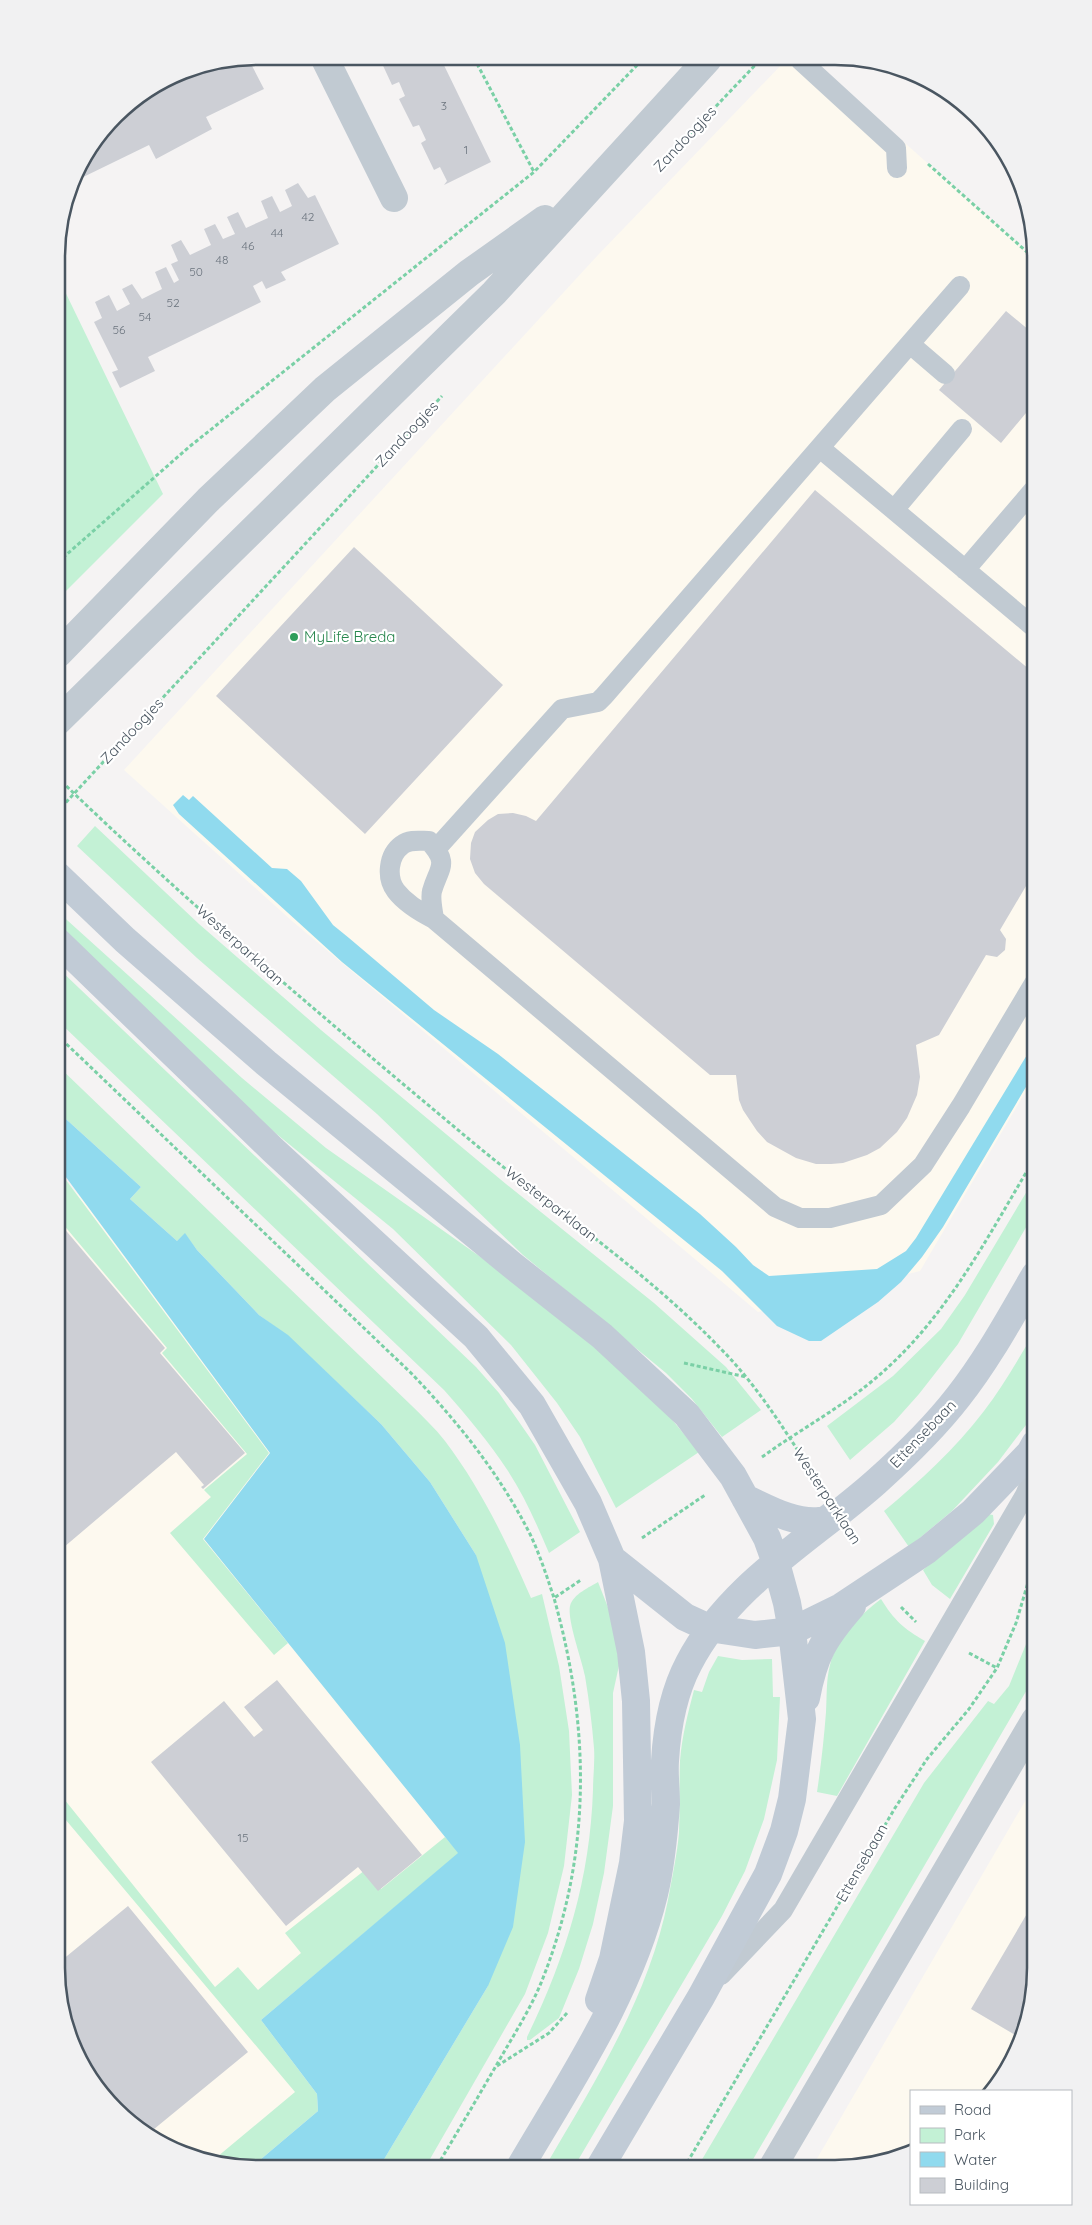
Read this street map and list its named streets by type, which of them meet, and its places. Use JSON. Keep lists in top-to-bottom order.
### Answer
{
  "streets": {
    "main road": ["Ettensebaan"],
    "path": ["Zandoogjes", "Westerparklaan"]
  },
  "crossings": [
    ["Zandoogjes", "Westerparklaan"],
    ["Westerparklaan", "Ettensebaan"]
  ],
  "places": ["MyLife Breda"],
  "house_numbers": [
    "3",
    "1",
    "42",
    "44",
    "46",
    "48",
    "50",
    "52",
    "54",
    "56",
    "15"
  ],
  "legend": [
    "Road",
    "Park",
    "Water",
    "Building"
  ]
}
